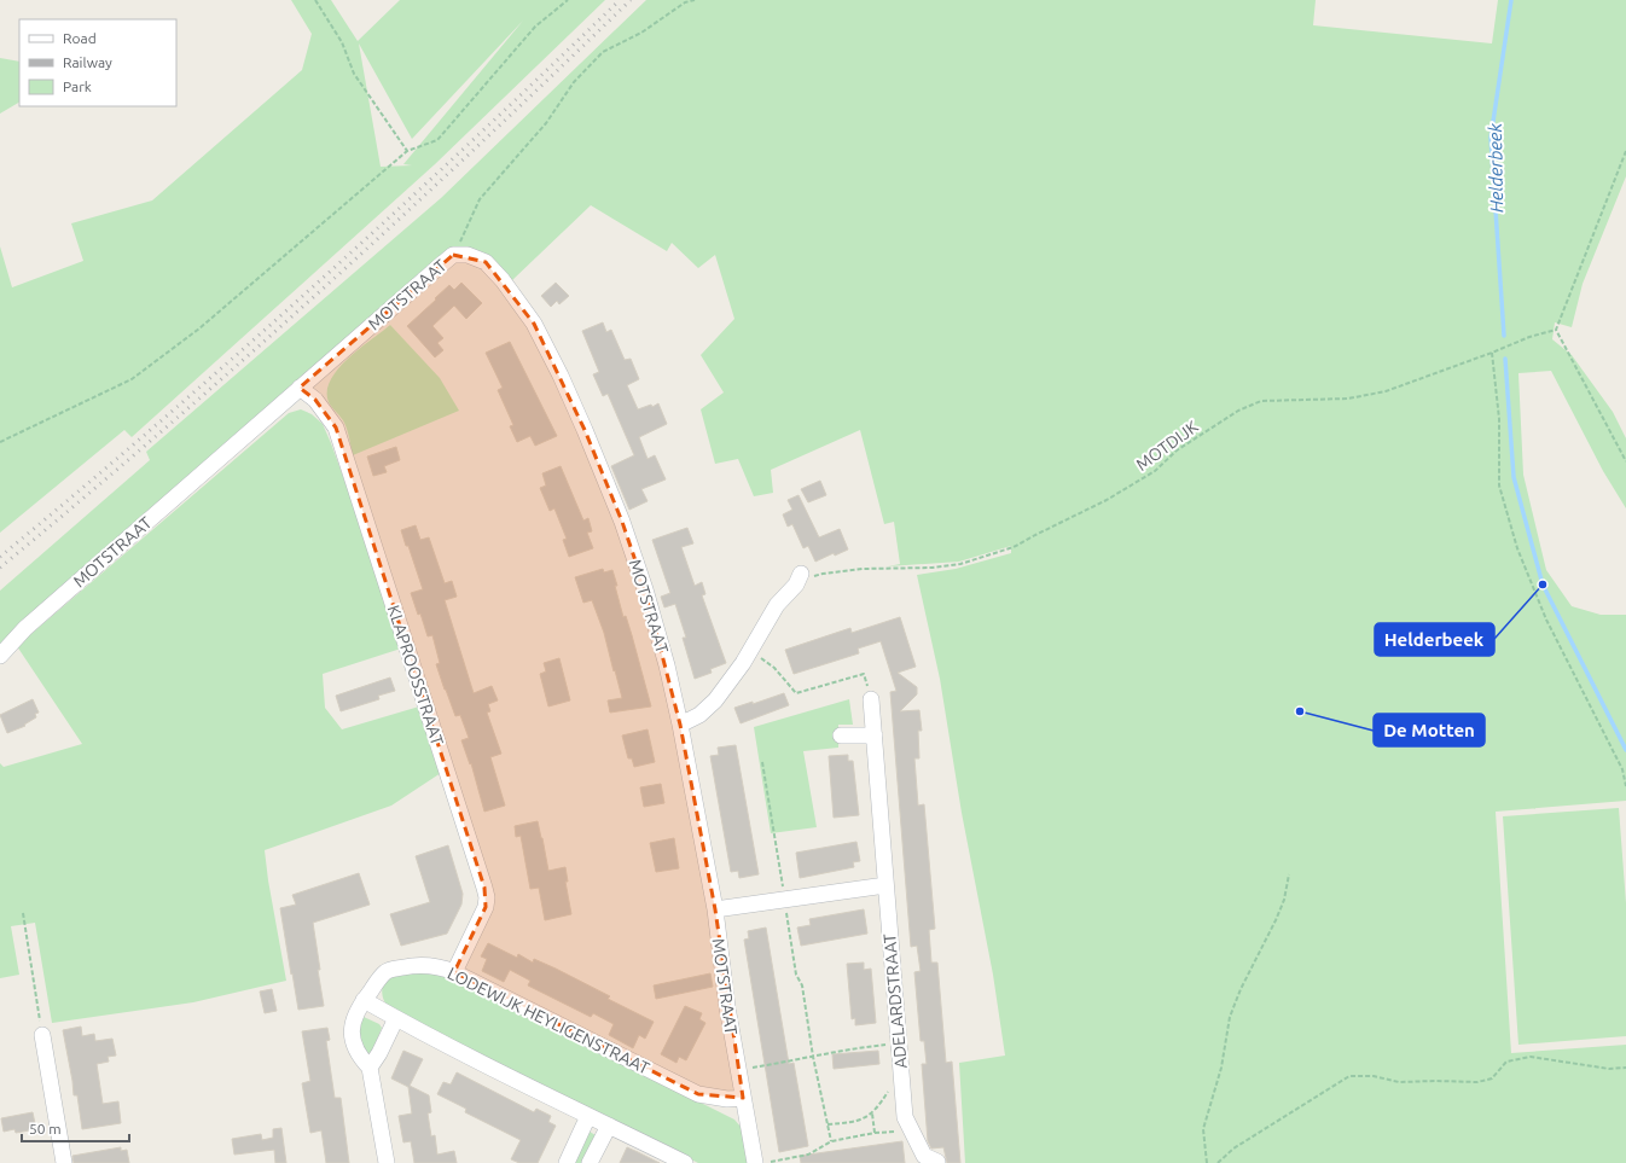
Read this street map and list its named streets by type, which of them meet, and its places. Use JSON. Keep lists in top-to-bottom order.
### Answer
{
  "streets": {
    "street": [
      "MOTSTRAAT",
      "KLAPROOSSTRAAT",
      "ADELARDSTRAAT",
      "LODEWIJK HEYLIGENSTRAAT"
    ],
    "path": ["MOTDIJK"]
  },
  "crossings": [
    ["MOTSTRAAT", "KLAPROOSSTRAAT"],
    ["MOTSTRAAT", "LODEWIJK HEYLIGENSTRAAT"],
    ["KLAPROOSSTRAAT", "LODEWIJK HEYLIGENSTRAAT"]
  ],
  "water": ["Helderbeek"],
  "places": ["Helderbeek", "De Motten"],
  "legend": ["Road", "Railway", "Park"],
  "scale_bar": "50 m"
}
